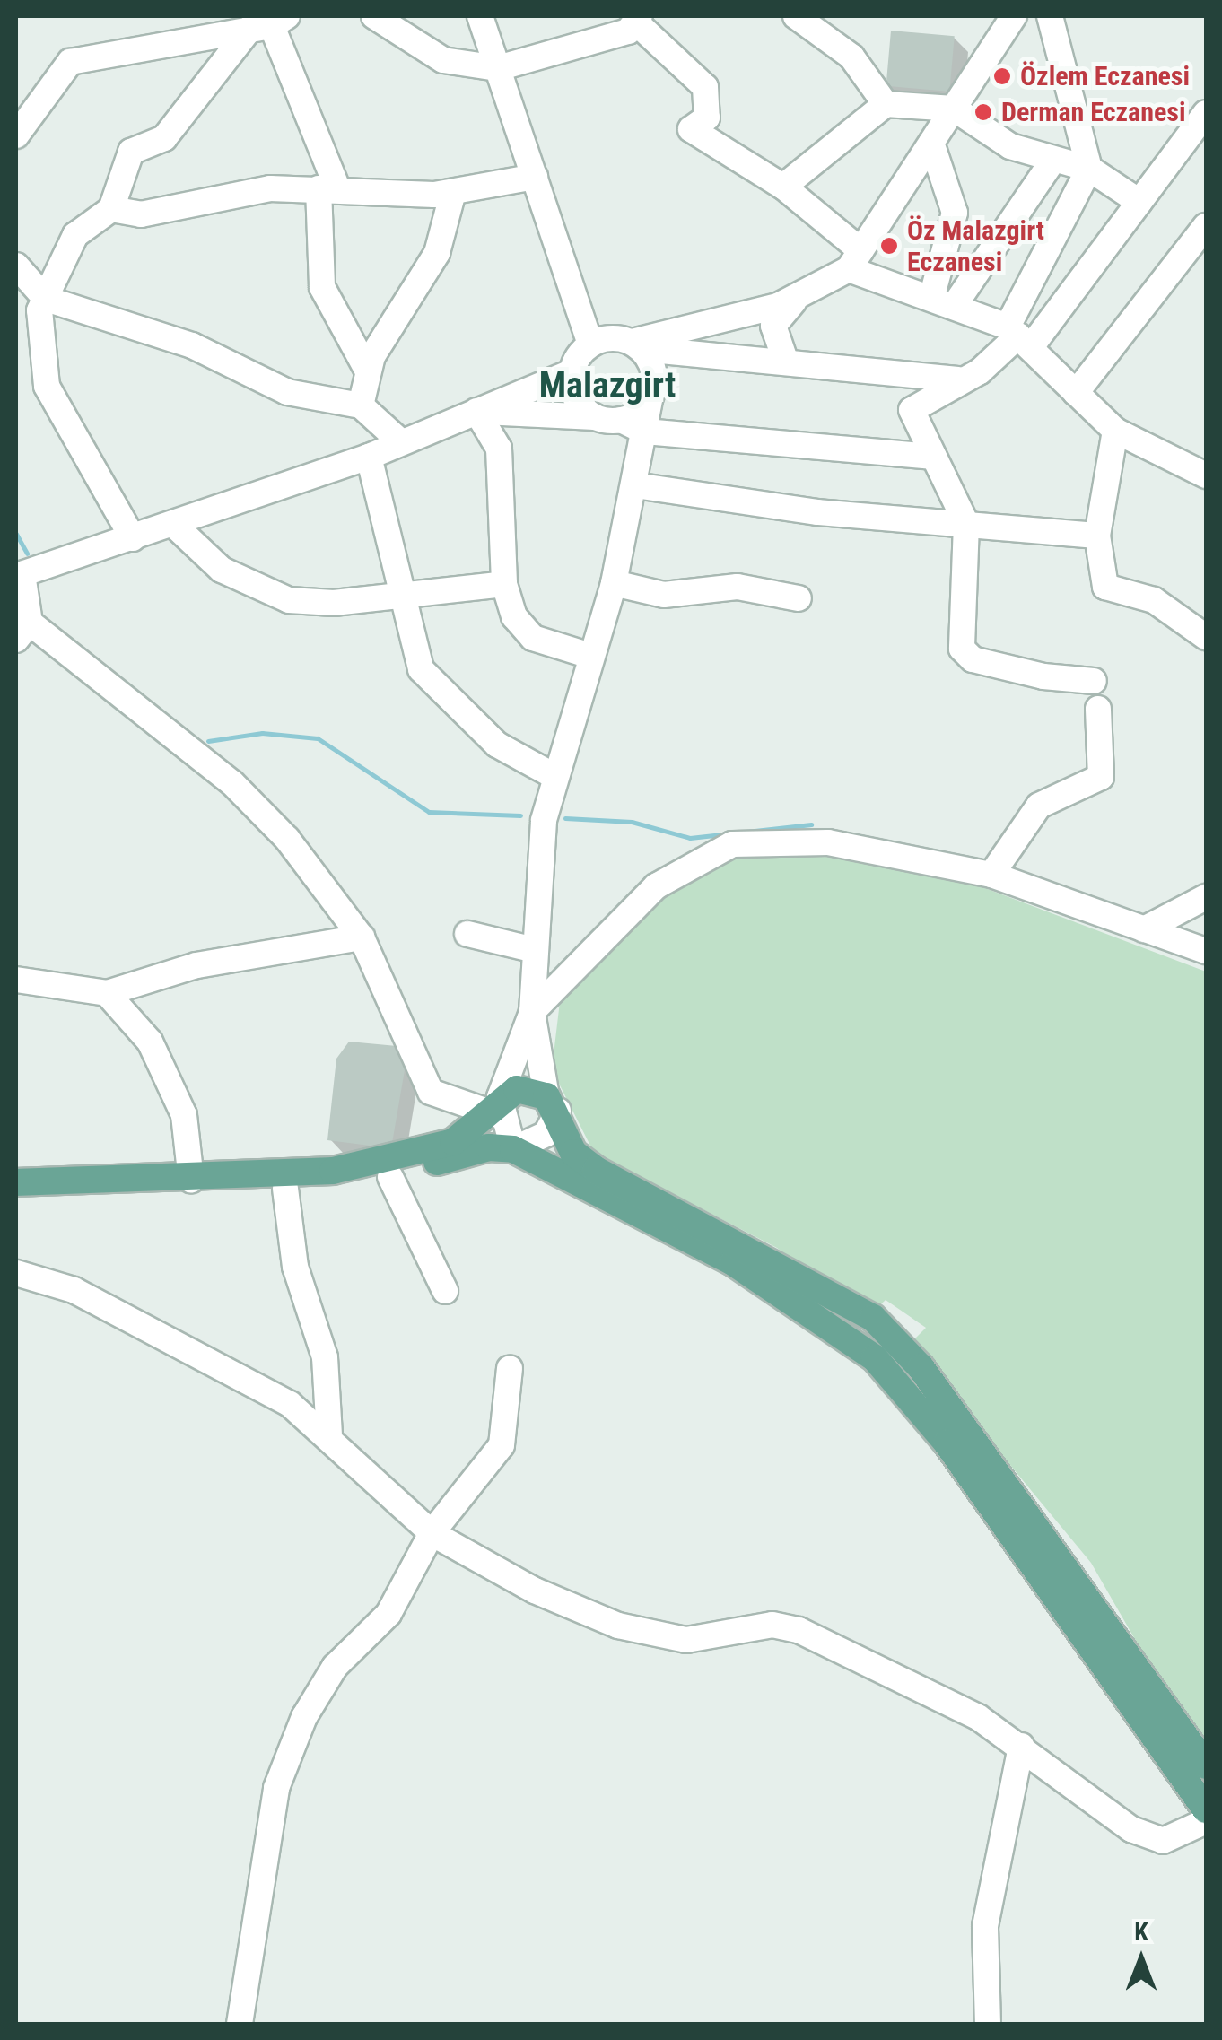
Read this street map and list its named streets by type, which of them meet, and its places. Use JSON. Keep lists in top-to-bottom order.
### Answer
{
  "districts": ["Malazgirt"],
  "places": ["Özlem Eczanesi", "Derman Eczanesi", "Öz Malazgirt Eczanesi"],
  "north": "top"
}
